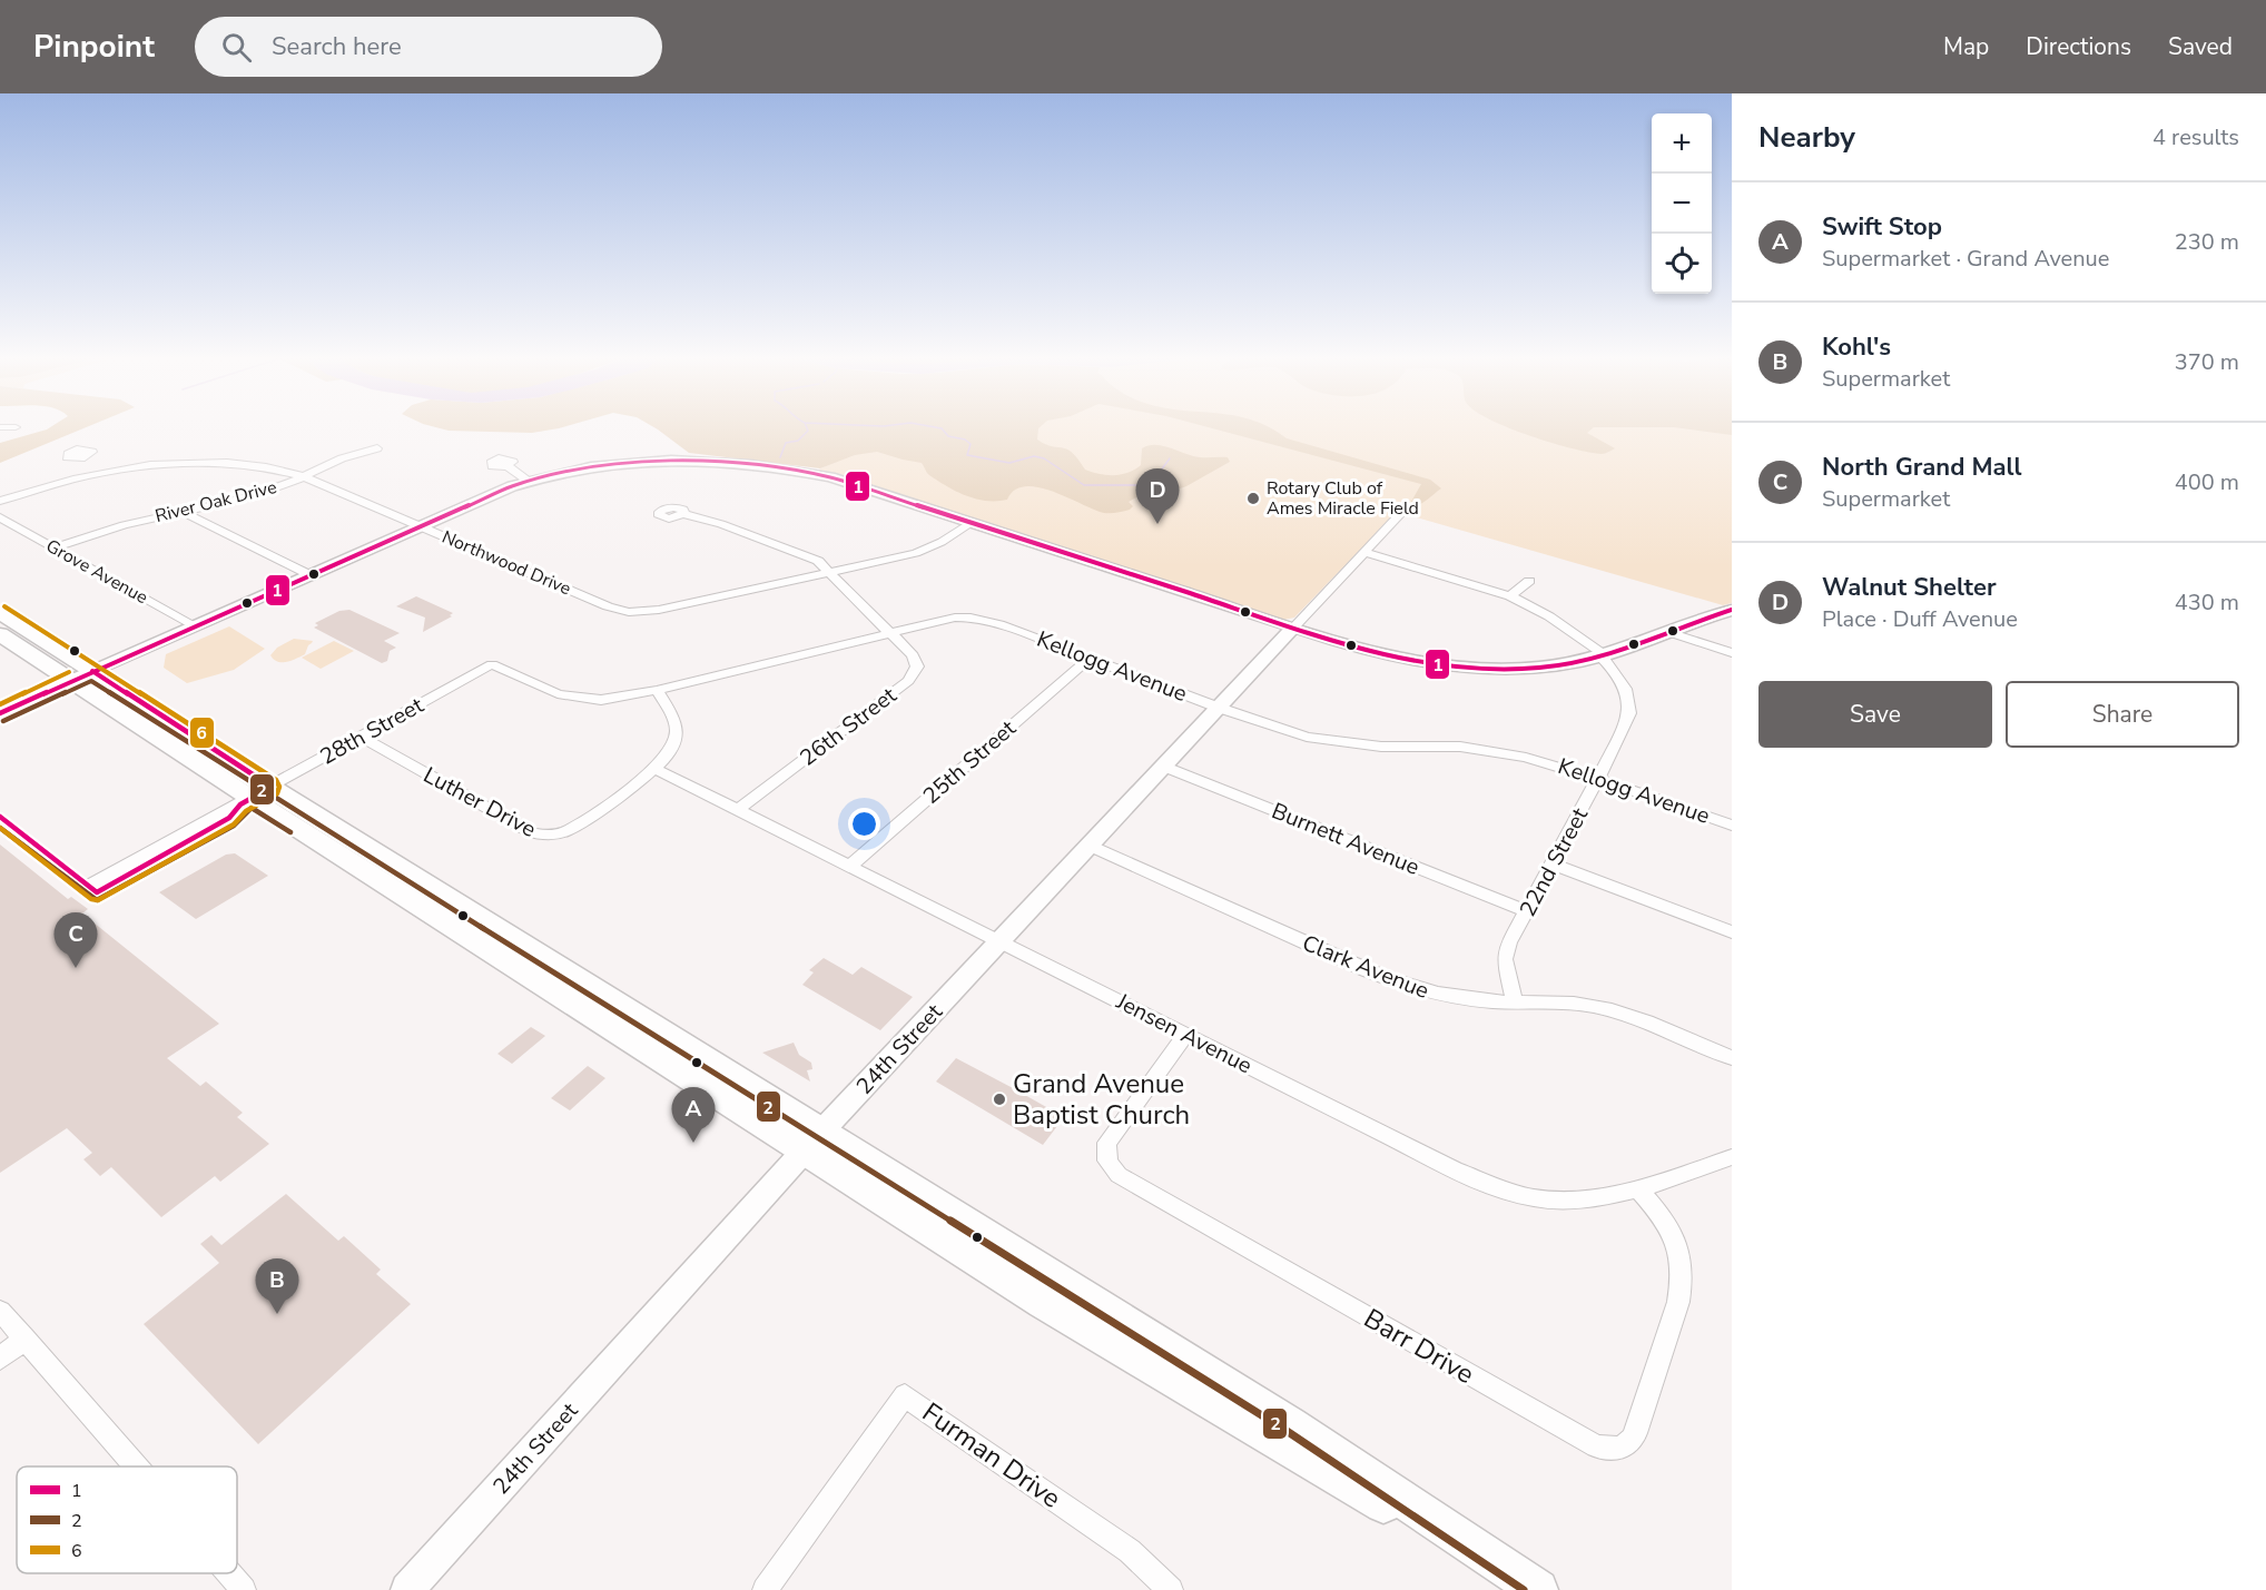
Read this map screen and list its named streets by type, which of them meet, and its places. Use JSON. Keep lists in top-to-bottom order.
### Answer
{
  "streets": {
    "main road": ["24th Street"],
    "street": [
      "River Oak Drive",
      "Northwood Drive",
      "Grove Avenue",
      "Kellogg Avenue",
      "26th Street",
      "28th Street",
      "25th Street",
      "Luther Drive",
      "Burnett Avenue",
      "22nd Street",
      "Clark Avenue",
      "Jensen Avenue",
      "Barr Drive",
      "Furman Drive"
    ]
  },
  "crossings": [
    ["River Oak Drive", "Northwood Drive"],
    ["River Oak Drive", "Grove Avenue"],
    ["Kellogg Avenue", "26th Street"],
    ["Kellogg Avenue", "28th Street"],
    ["Kellogg Avenue", "25th Street"],
    ["Kellogg Avenue", "Luther Drive"],
    ["Kellogg Avenue", "22nd Street"],
    ["Kellogg Avenue", "24th Street"],
    ["26th Street", "Jensen Avenue"],
    ["28th Street", "Luther Drive"],
    ["25th Street", "Jensen Avenue"],
    ["Luther Drive", "Jensen Avenue"],
    ["Burnett Avenue", "22nd Street"],
    ["Burnett Avenue", "24th Street"],
    ["22nd Street", "Clark Avenue"],
    ["22nd Street", "24th Street"],
    ["Clark Avenue", "24th Street"],
    ["Jensen Avenue", "24th Street"],
    ["Jensen Avenue", "Barr Drive"]
  ],
  "places": ["Rotary Club of Ames Miracle Field", "Grand Avenue Baptist Church"],
  "lines": ["transit line 1", "transit line 6", "transit line 2"],
  "legend": ["1", "2", "6"],
  "page": {
    "header": "Pinpoint",
    "search": "Search here",
    "nav": ["Map", "Directions", "Saved"],
    "heading": ["Nearby", "4 results"],
    "map_buttons": ["+", "−"],
    "list": [
      {
        "mark": "A",
        "name": "Swift Stop",
        "note": "Supermarket · Grand Avenue",
        "value": "230 m"
      },
      {
        "mark": "B",
        "name": "Kohl's",
        "note": "Supermarket",
        "value": "370 m"
      },
      {
        "mark": "C",
        "name": "North Grand Mall",
        "note": "Supermarket",
        "value": "400 m"
      },
      {
        "mark": "D",
        "name": "Walnut Shelter",
        "note": "Place · Duff Avenue",
        "value": "430 m"
      }
    ],
    "pins": [
      "D",
      "C",
      "A",
      "B"
    ],
    "buttons": ["Save", "Share"]
  }
}
